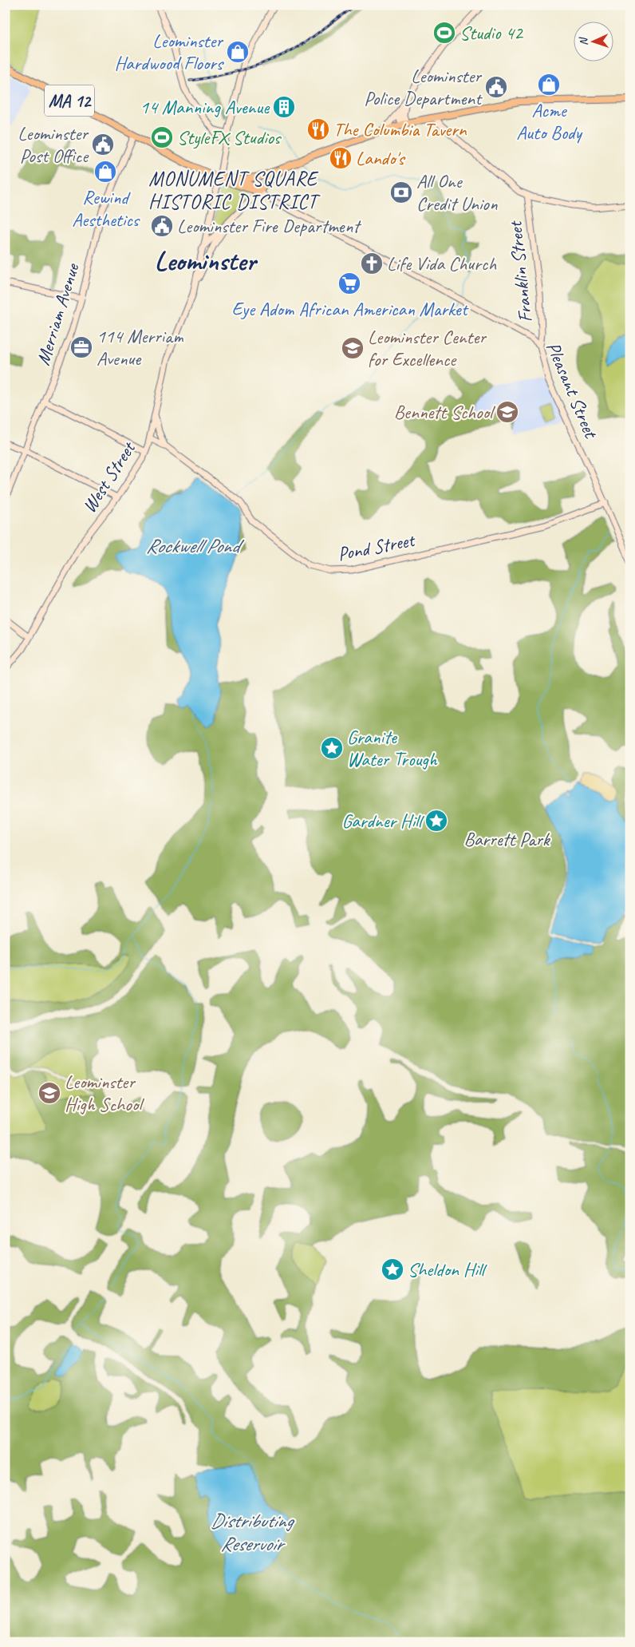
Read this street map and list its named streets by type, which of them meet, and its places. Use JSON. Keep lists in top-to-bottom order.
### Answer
{
  "streets": {
    "main road": ["MA 12"],
    "street": [
      "Franklin Street",
      "Merriam Avenue",
      "Pleasant Street",
      "West Street",
      "Pond Street"
    ]
  },
  "crossings": [
    ["MA 12", "Merriam Avenue"],
    ["MA 12", "Pleasant Street"],
    ["MA 12", "West Street"],
    ["Franklin Street", "Pleasant Street"],
    ["Pleasant Street", "Pond Street"],
    ["West Street", "Pond Street"]
  ],
  "districts": ["MONUMENT SQUARE HISTORIC DISTRICT", "Leominster"],
  "water": ["Rockwell Pond", "Distributing Reservoir"],
  "parks": ["Barrett Park"],
  "places": {
    "sports": ["Studio 42", "StyleFX Studios"],
    "shop": ["Leominster Hardwood Floors", "Acme Auto Body", "Rewind Aesthetics"],
    "public building": ["Leominster Police Department", "Leominster Post Office", "Leominster Fire Department"],
    "building": ["14 Manning Avenue"],
    "restaurant": ["The Columbia Tavern", "Lando's"],
    "bank": ["All One Credit Union"],
    "church": ["Life Vida Church"],
    "supermarket": ["Eye Adom African American Market"],
    "office": ["114 Merriam Avenue"],
    "school or university": ["Leominster Center for Excellence", "Bennett School", "Leominster High School"],
    "place": ["Granite Water Trough", "Gardner Hill", "Sheldon Hill"]
  },
  "north": "left"
}
